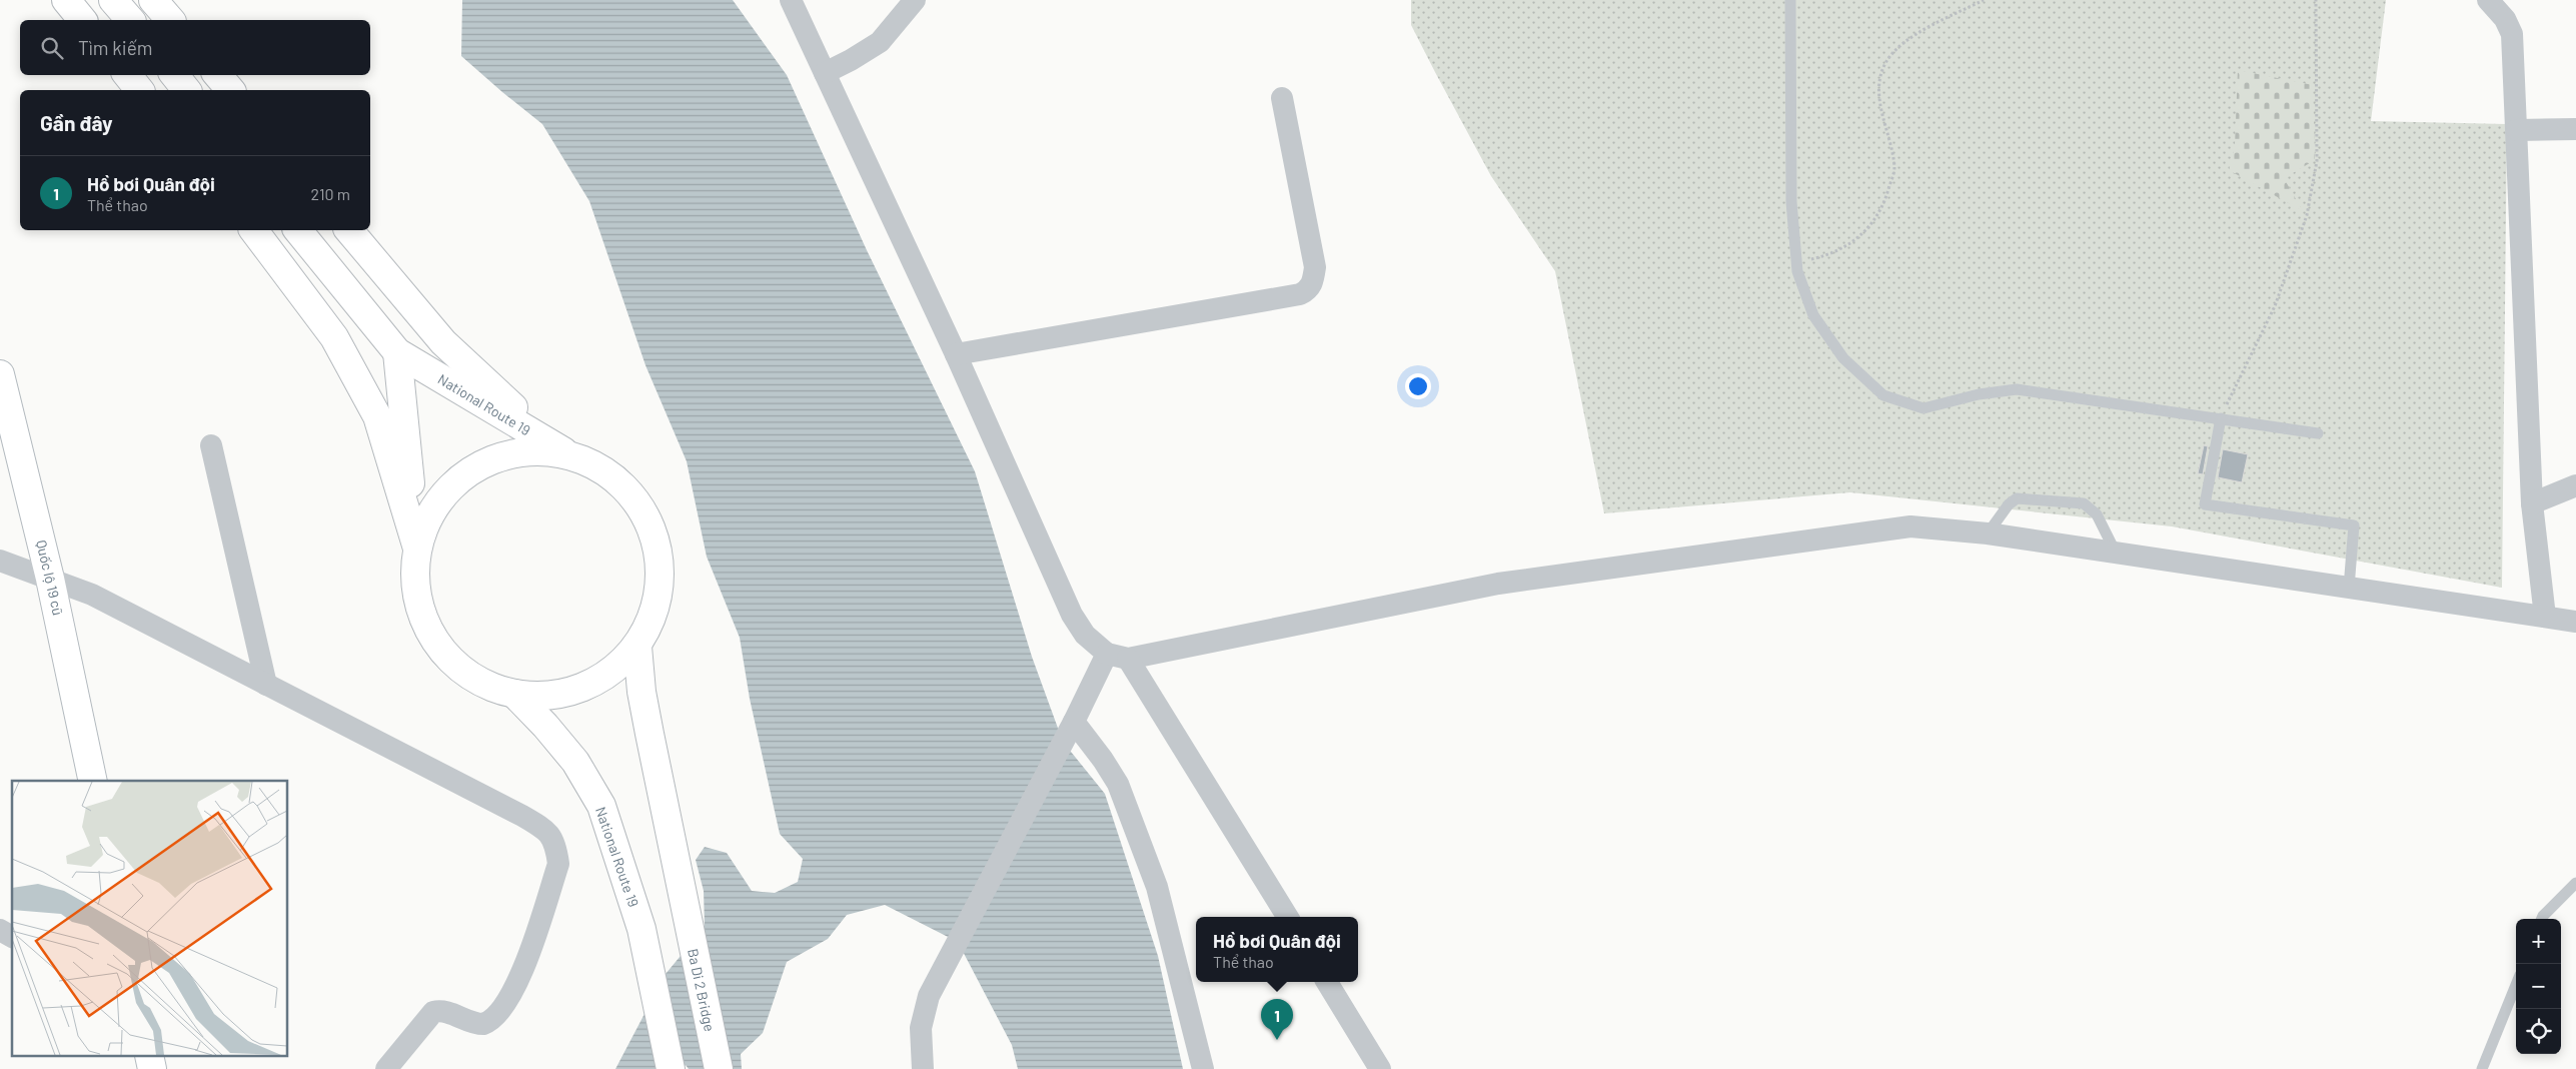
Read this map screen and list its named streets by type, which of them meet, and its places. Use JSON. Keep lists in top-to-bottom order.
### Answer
{
  "streets": {
    "main road": ["National Route 19", "Quốc lộ 19 cũ", "Ba Di 2 Bridge"]
  },
  "page": {
    "search": "Tìm kiếm",
    "heading": "Gần đây",
    "list": [
      {
        "mark": "1",
        "name": "Hồ bơi Quân đội",
        "note": "Thể thao",
        "value": "210 m"
      }
    ],
    "popup": ["Hồ bơi Quân đội", "Thể thao"],
    "map_buttons": ["+", "−"],
    "pins": "1"
  }
}
